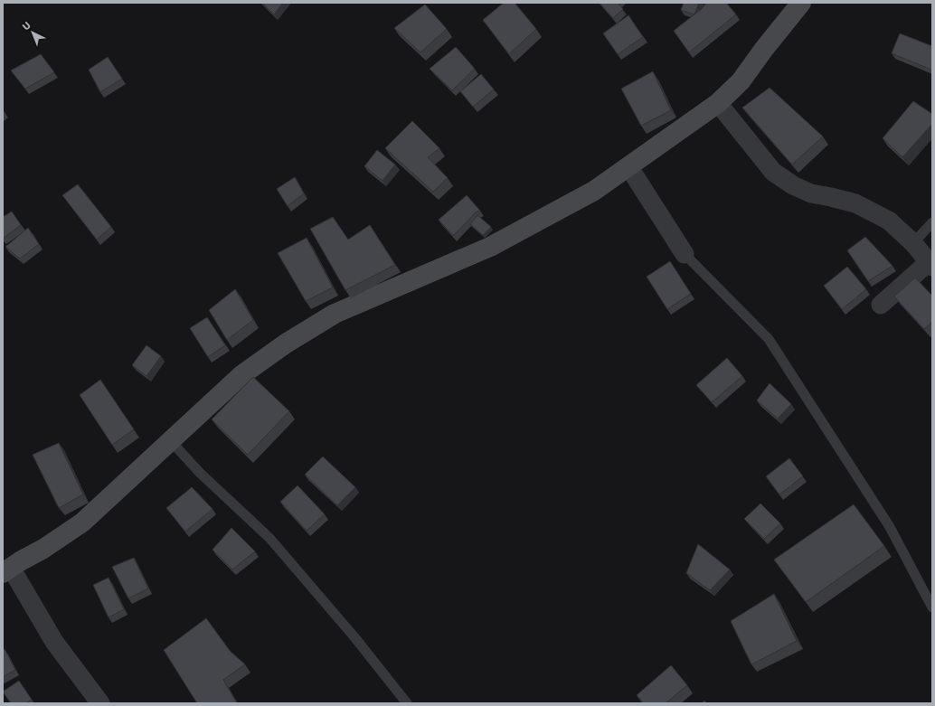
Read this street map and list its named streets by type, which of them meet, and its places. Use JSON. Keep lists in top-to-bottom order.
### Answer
{
  "north": "top left"
}
